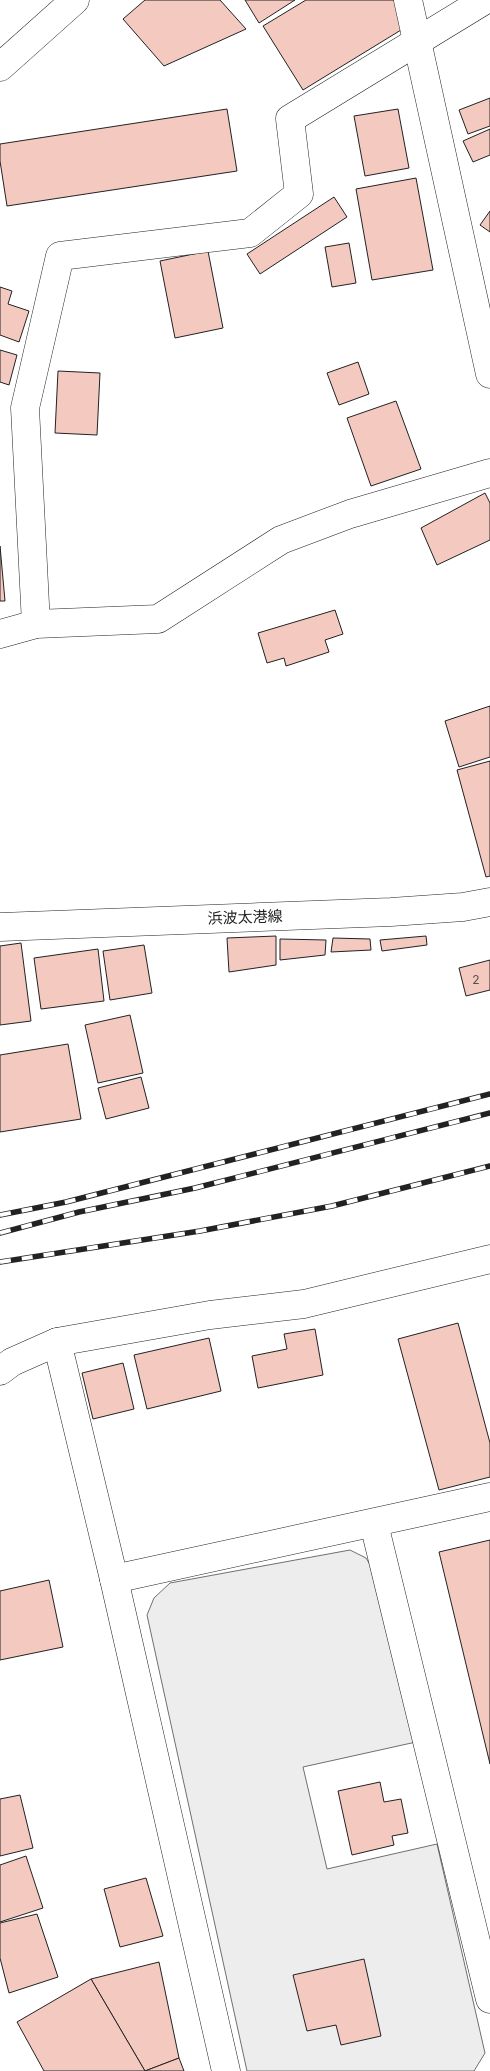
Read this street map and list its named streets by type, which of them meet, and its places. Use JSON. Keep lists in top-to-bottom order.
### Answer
{
  "streets": {
    "street": ["浜波太港線"]
  },
  "house_numbers": ["2"]
}
